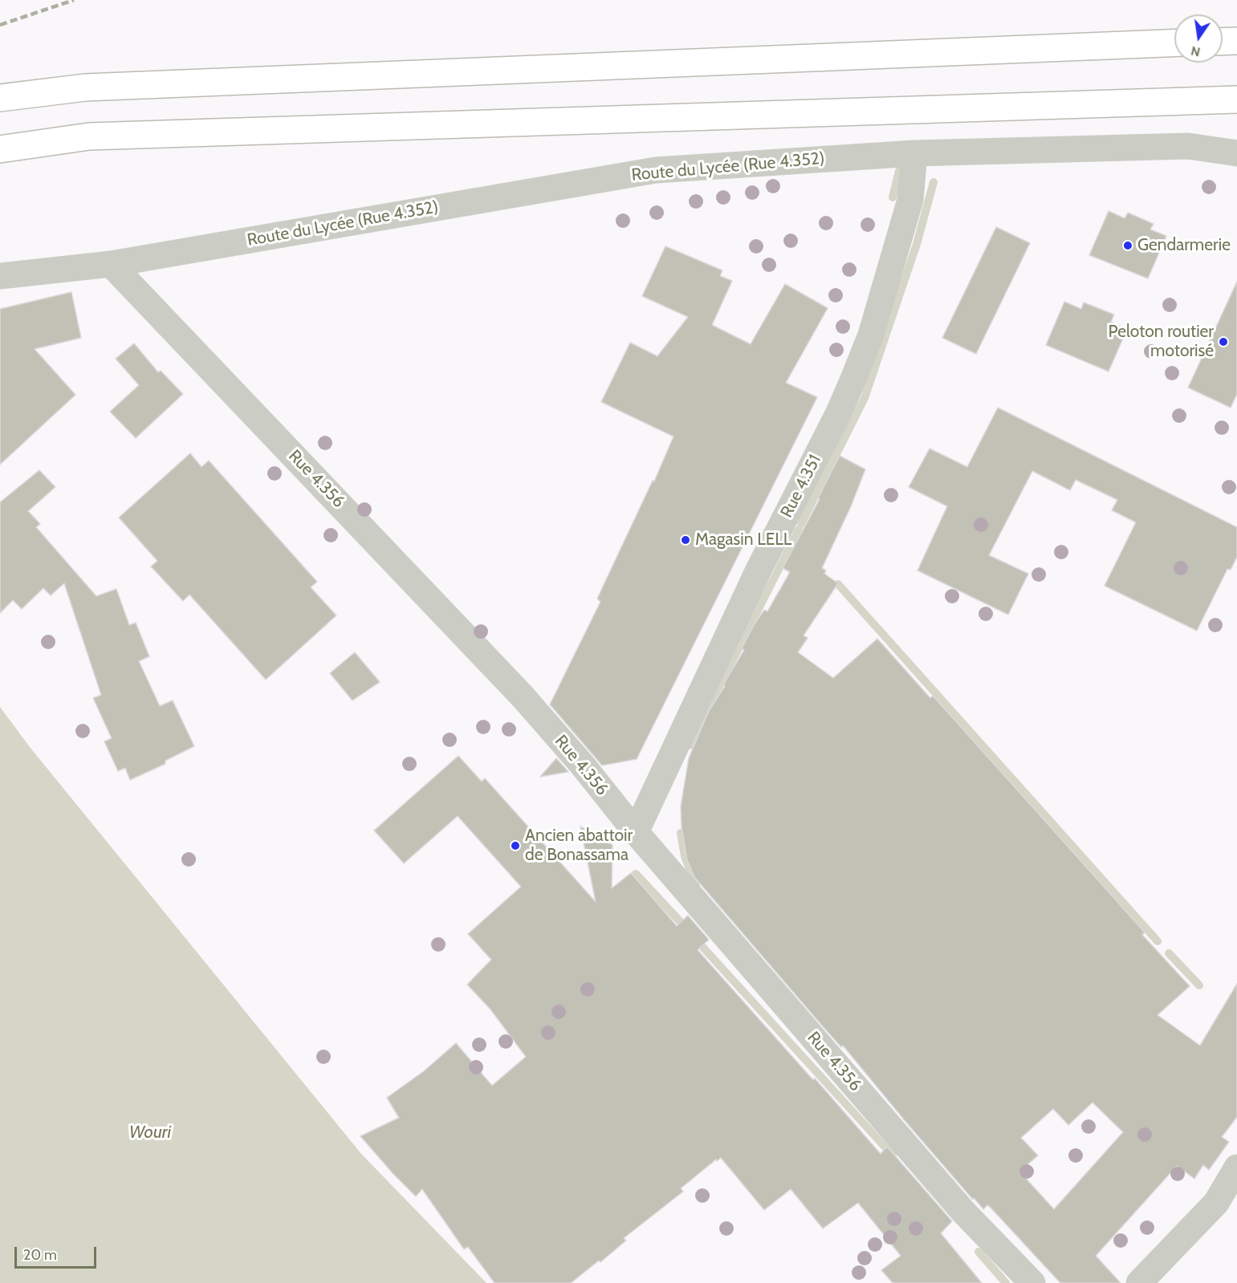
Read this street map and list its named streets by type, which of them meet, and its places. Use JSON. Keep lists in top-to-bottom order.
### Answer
{
  "streets": {
    "street": ["Route du Lycée (Rue 4.352)", "Rue 4.356", "Rue 4.351"]
  },
  "crossings": [
    ["Route du Lycée (Rue 4.352)", "Rue 4.356"],
    ["Route du Lycée (Rue 4.352)", "Rue 4.351"],
    ["Rue 4.356", "Rue 4.351"]
  ],
  "water": ["Wouri"],
  "places": [
    "Gendarmerie",
    "Peloton routier motorisé",
    "Magasin LELL",
    "Ancien abattoir de Bonassama"
  ],
  "scale_bar": "20 m",
  "north": "bottom"
}
